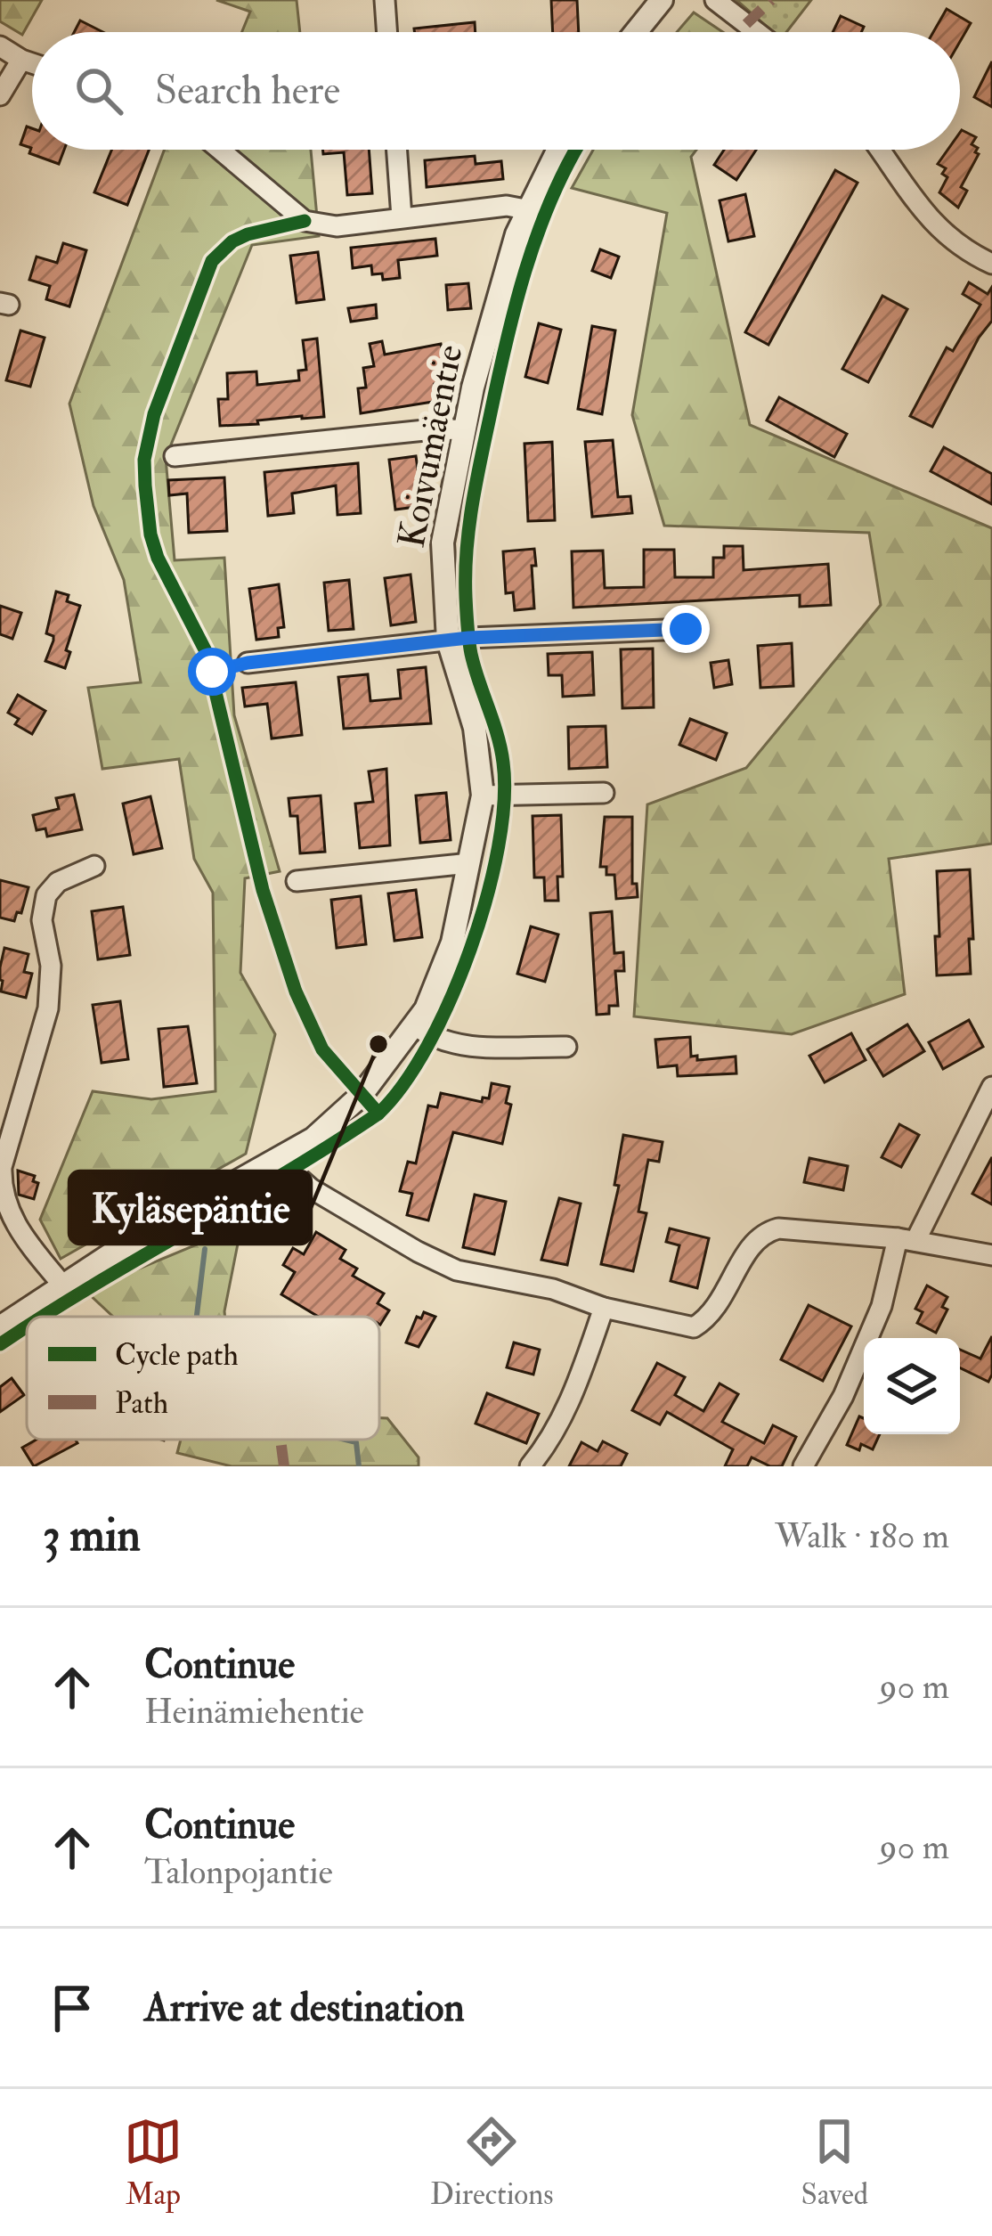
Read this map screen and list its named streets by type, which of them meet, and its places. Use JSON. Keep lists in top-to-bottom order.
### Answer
{
  "streets": {
    "street": ["Koivumäentie"]
  },
  "places": ["Kyläsepäntie"],
  "legend": ["Cycle path", "Path"],
  "page": {
    "search": "Search here",
    "heading": ["3 min", "Walk · 180 m"],
    "list": [
      ["Continue", "Heinämiehentie", "90 m"],
      ["Continue", "Talonpojantie", "90 m"],
      "Arrive at destination"
    ],
    "nav": ["Map", "Directions", "Saved"]
  }
}
